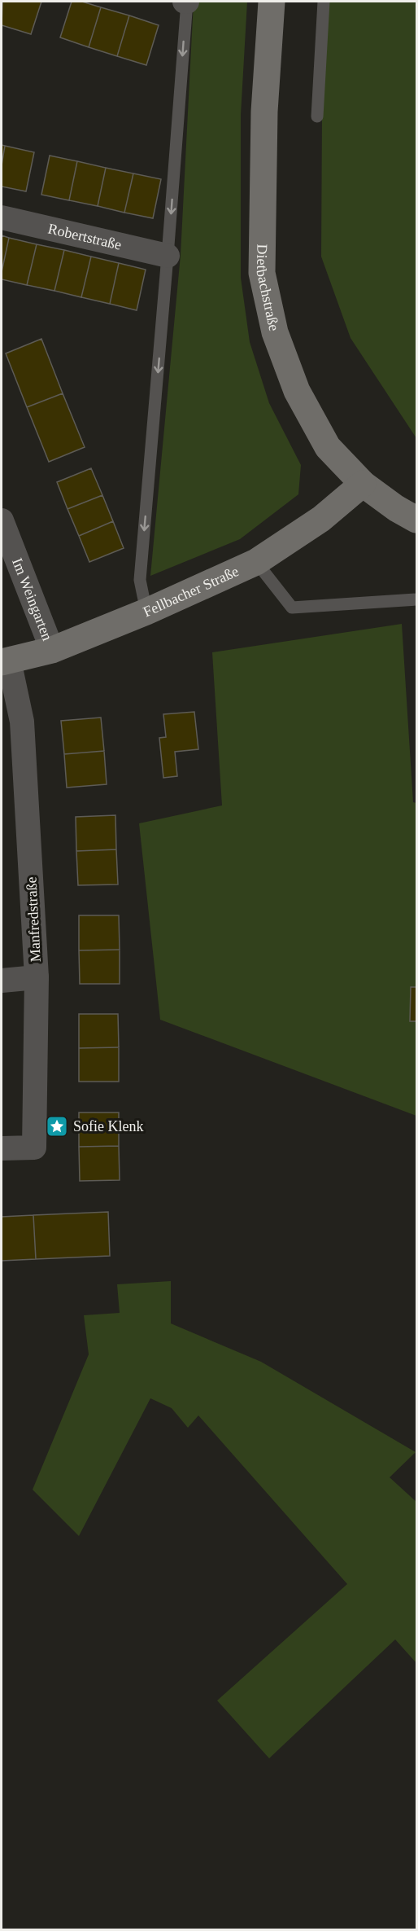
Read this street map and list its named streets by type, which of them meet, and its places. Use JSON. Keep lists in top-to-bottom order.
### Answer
{
  "streets": {
    "main road": ["Dietbachstraße", "Fellbacher Straße"],
    "street": ["Robertstraße", "Im Weingarten", "Manfredstraße"]
  },
  "crossings": [
    ["Dietbachstraße", "Fellbacher Straße"],
    ["Fellbacher Straße", "Im Weingarten"],
    ["Fellbacher Straße", "Manfredstraße"]
  ],
  "places": {
    "place": ["Sofie Klenk"]
  }
}
